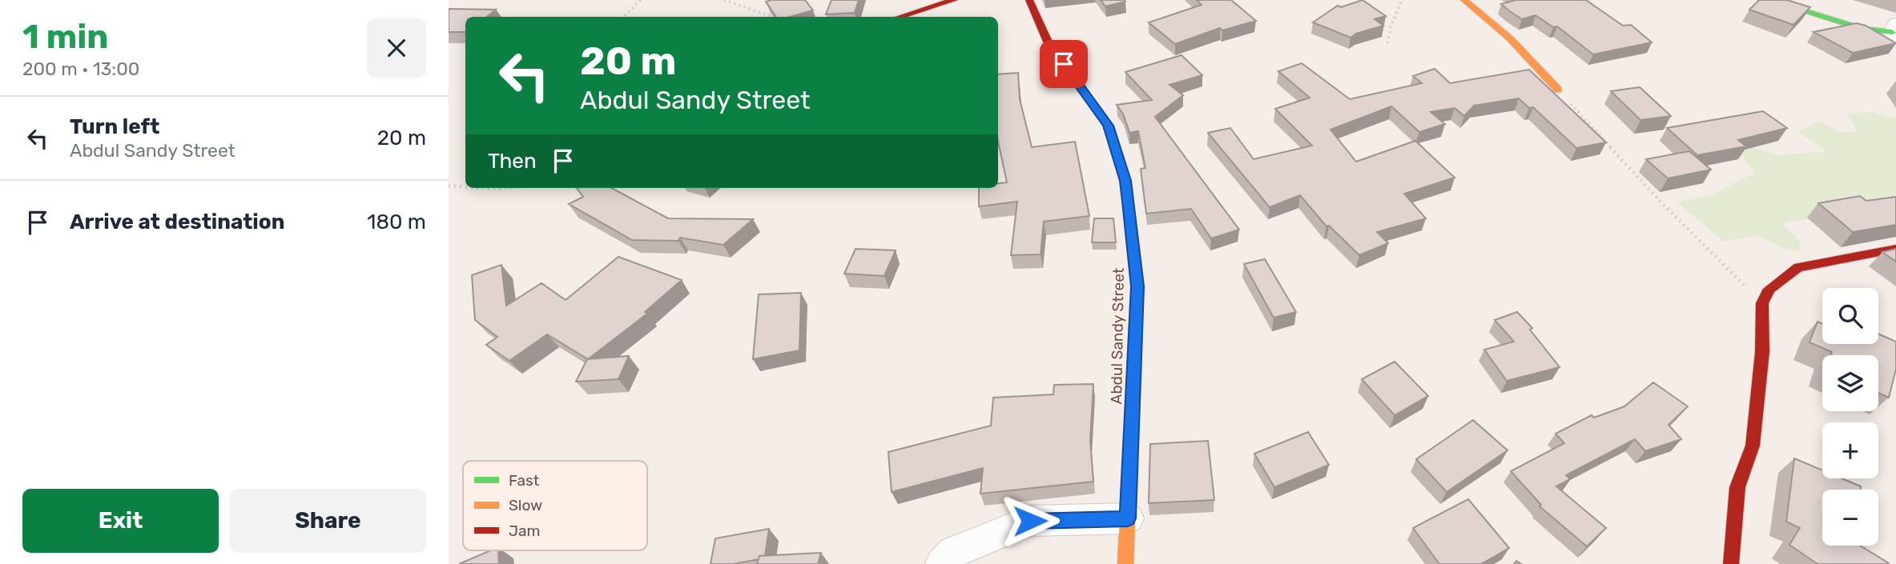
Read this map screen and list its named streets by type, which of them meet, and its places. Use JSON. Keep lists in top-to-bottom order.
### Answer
{
  "streets": {
    "street": ["Abdul Sandy Street"]
  },
  "legend": ["Fast", "Slow", "Jam"],
  "page": {
    "heading": ["1 min", "200 m · 13:00"],
    "turn": ["20 m", "Abdul Sandy Street"],
    "list": [
      {
        "name": "Turn left",
        "note": "Abdul Sandy Street",
        "value": "20 m"
      },
      {
        "name": "Arrive at destination",
        "value": "180 m"
      }
    ],
    "then": "Then",
    "map_buttons": ["+", "−"],
    "buttons": ["Exit", "Share"]
  }
}
